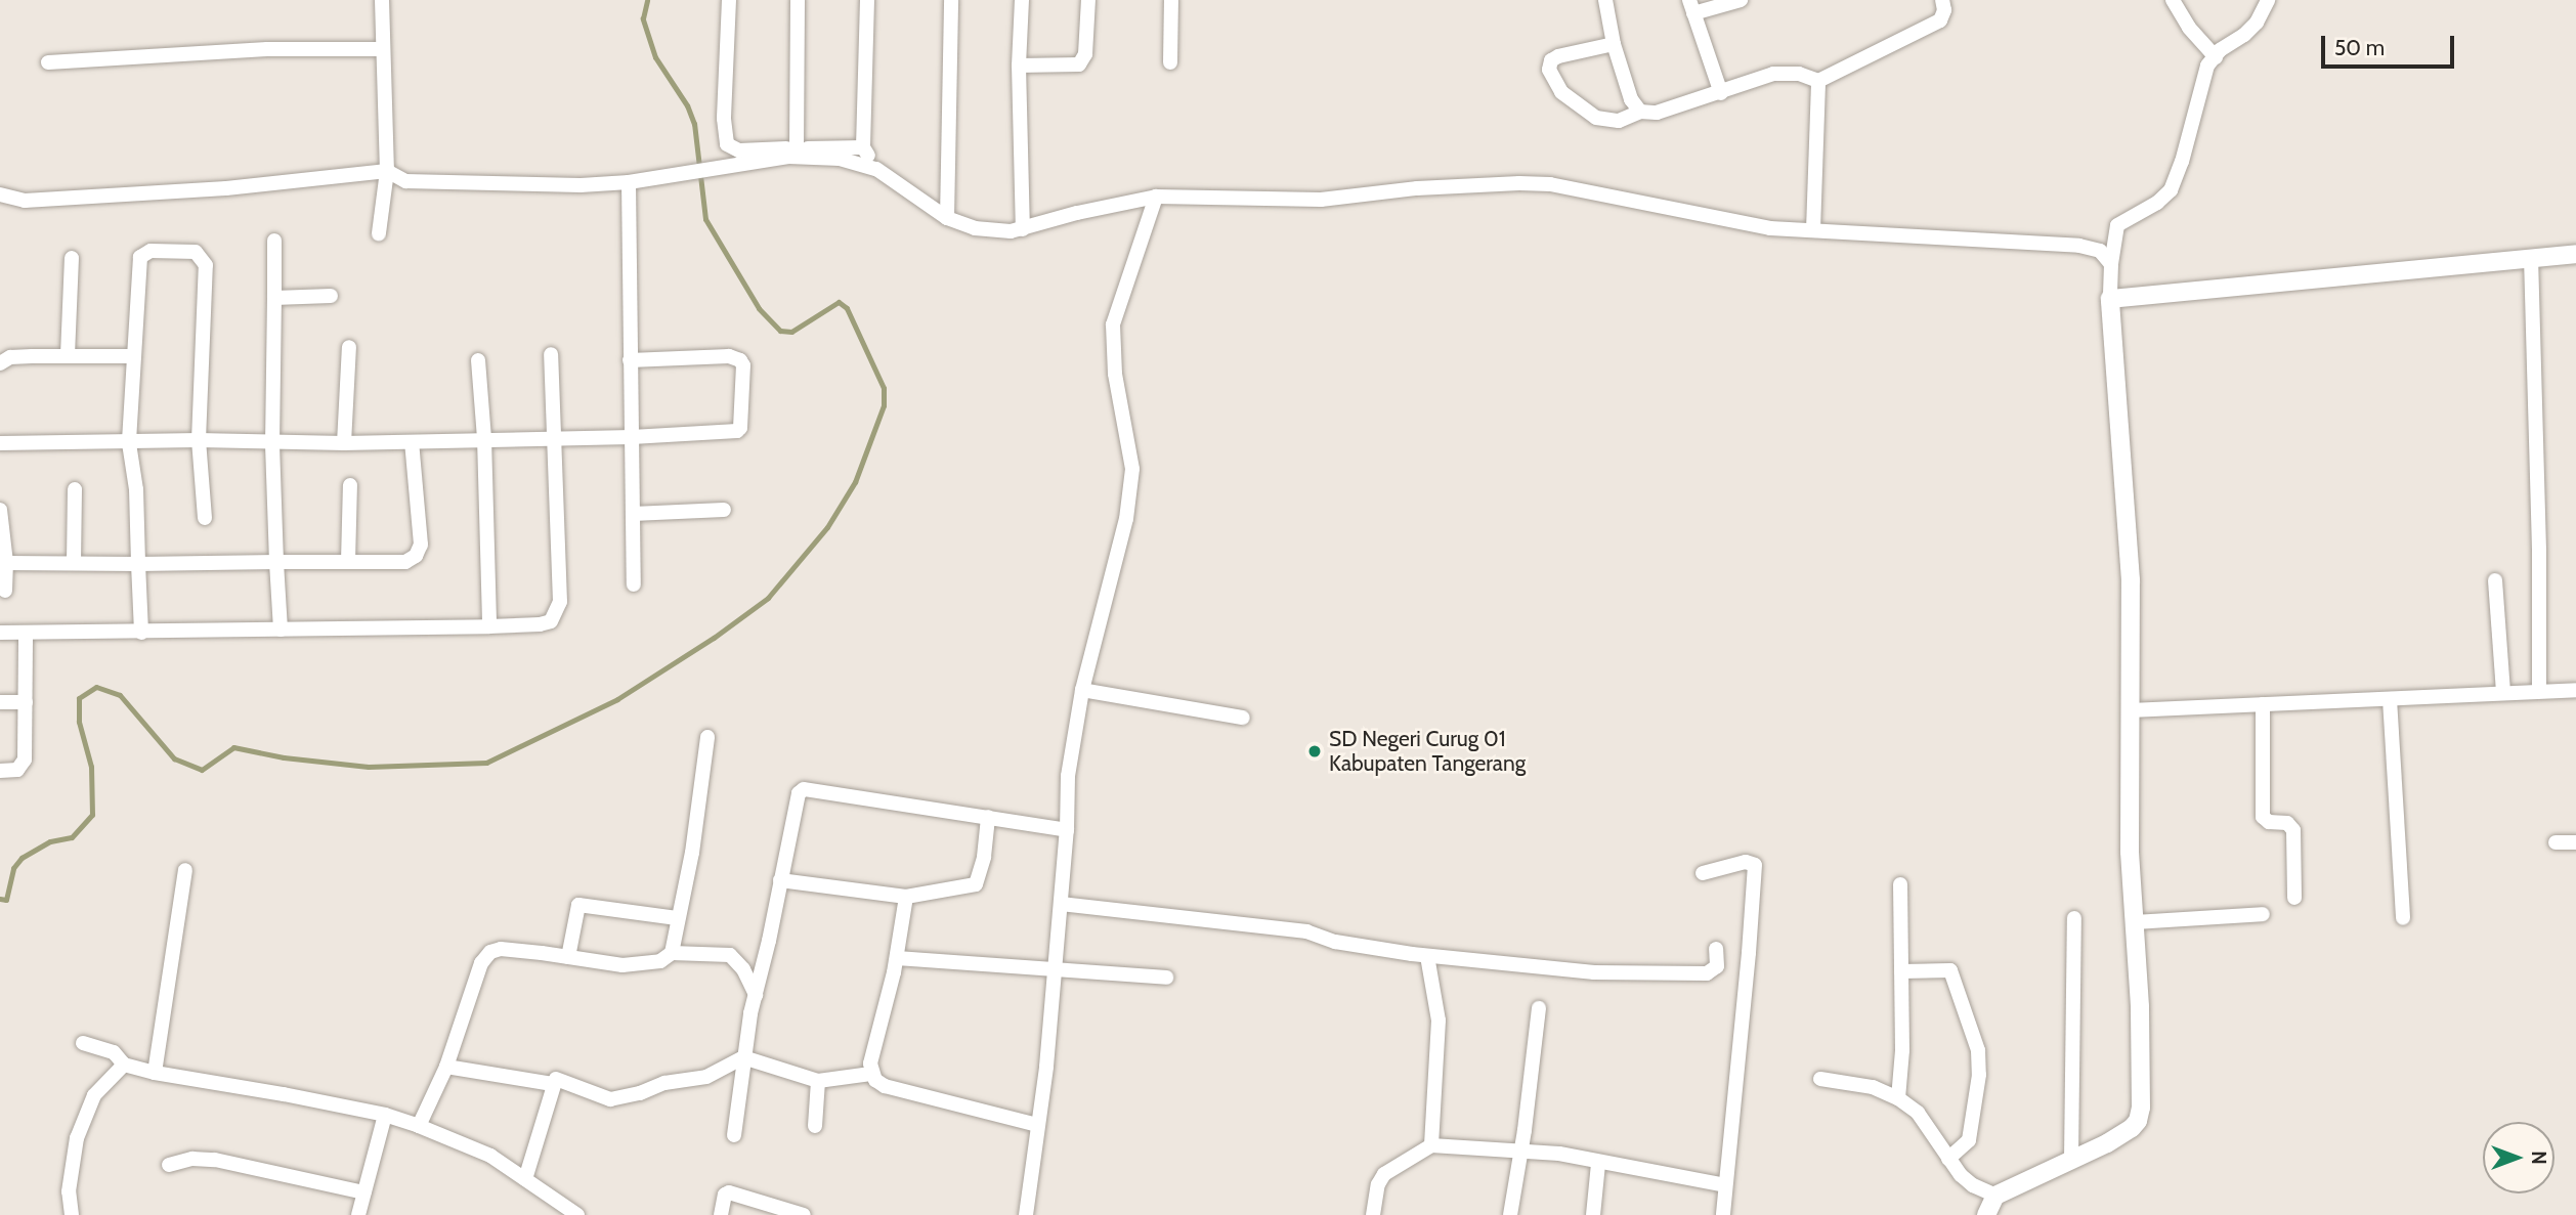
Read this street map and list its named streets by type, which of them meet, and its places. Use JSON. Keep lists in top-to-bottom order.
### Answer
{
  "places": ["SD Negeri Curug 01 Kabupaten Tangerang"],
  "scale_bar": "50 m",
  "north": "right"
}
